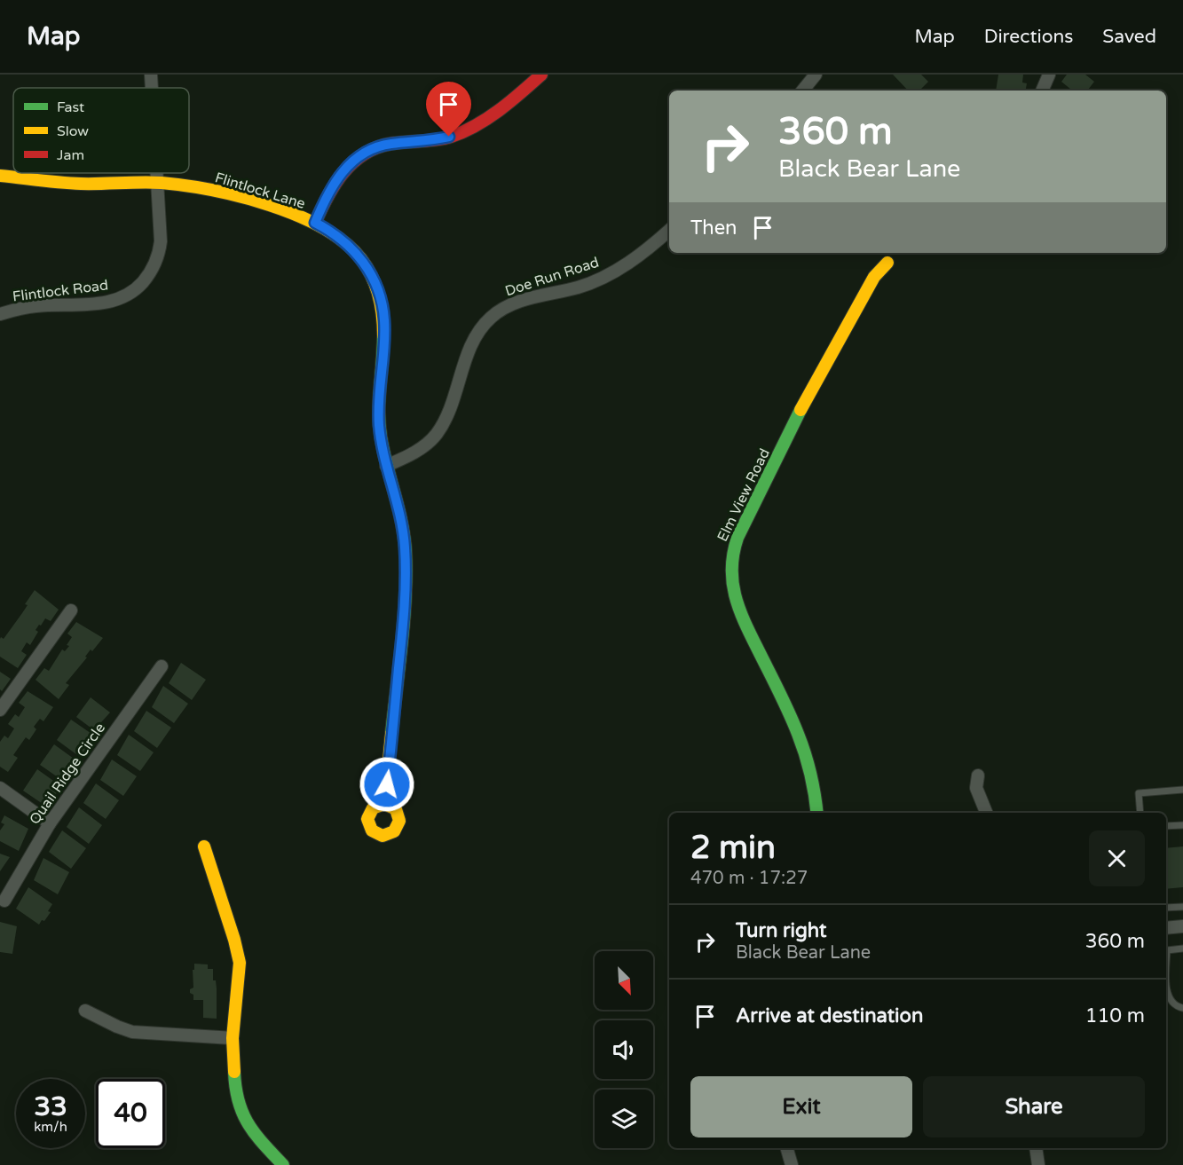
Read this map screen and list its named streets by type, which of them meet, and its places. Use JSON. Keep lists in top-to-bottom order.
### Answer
{
  "streets": {
    "street": [
      "Flintlock Lane",
      "Doe Run Road",
      "Flintlock Road",
      "Elm View Road",
      "Quail Ridge Circle"
    ]
  },
  "crossings": [
    ["Flintlock Lane", "Doe Run Road"],
    ["Flintlock Lane", "Flintlock Road"]
  ],
  "legend": ["Fast", "Slow", "Jam"],
  "north": "bottom right",
  "page": {
    "header": "Map",
    "nav": ["Map", "Directions", "Saved"],
    "turn": ["360 m", "Black Bear Lane"],
    "then": "Then",
    "heading": ["2 min", "470 m · 17:27"],
    "list": [
      {
        "name": "Turn right",
        "note": "Black Bear Lane",
        "value": "360 m"
      },
      {
        "name": "Arrive at destination",
        "value": "110 m"
      }
    ],
    "buttons": ["Exit", "Share"],
    "speed": "33 km/h",
    "limit": "40"
  }
}
